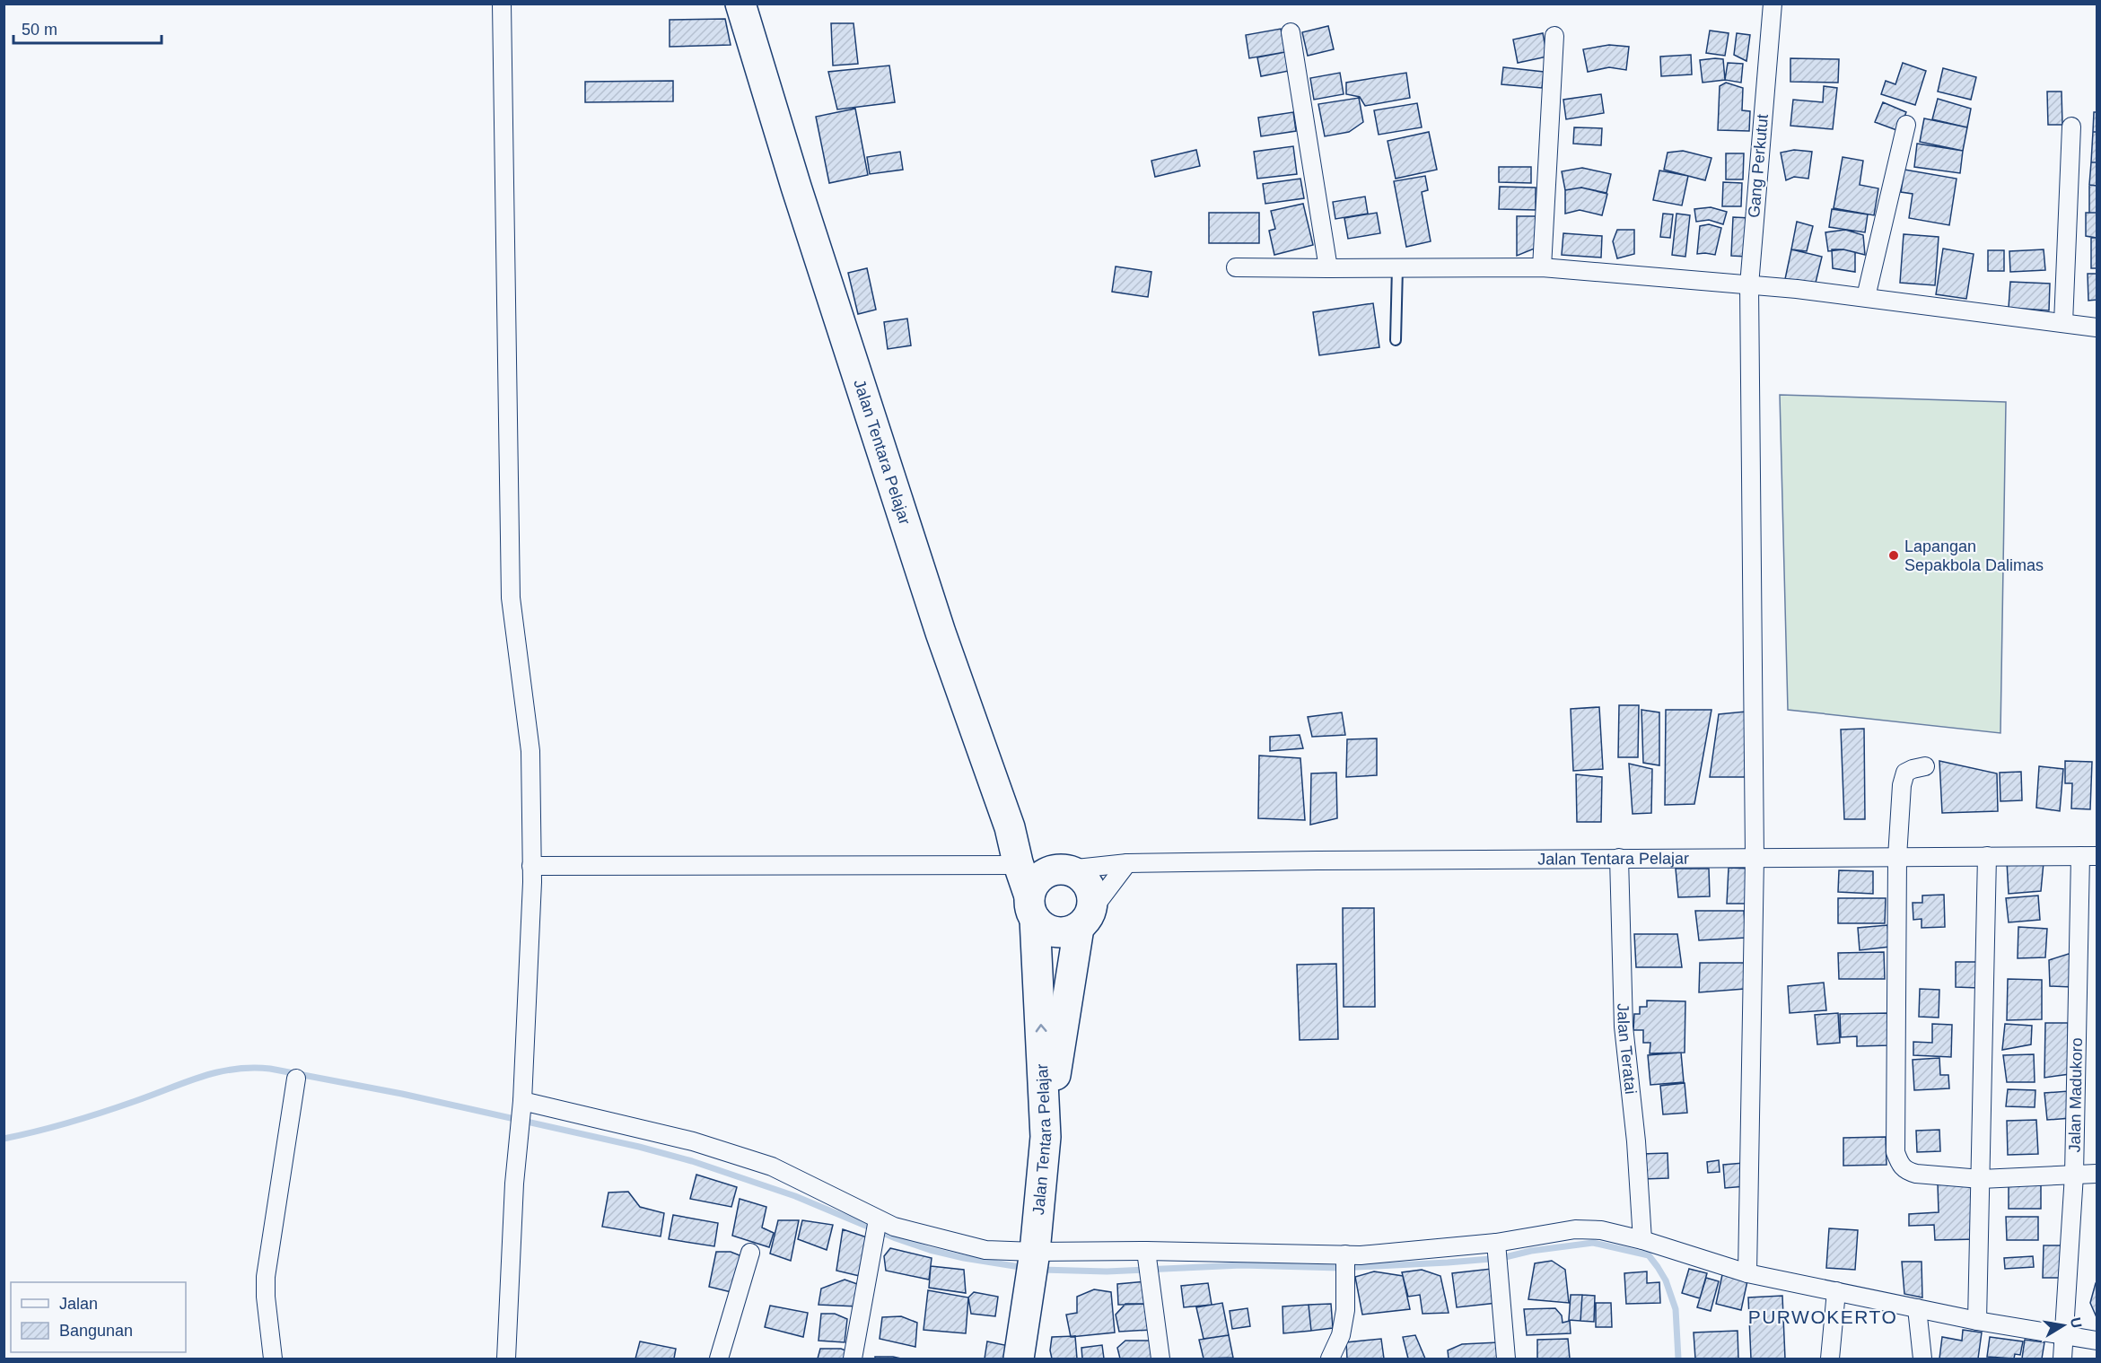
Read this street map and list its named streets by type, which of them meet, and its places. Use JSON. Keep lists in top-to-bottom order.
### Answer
{
  "streets": {
    "highway": ["Jalan Tentara Pelajar"],
    "street": ["Gang Perkutut", "Jalan Teratai", "Jalan Madukoro"]
  },
  "crossings": [
    ["Gang Perkutut", "Jalan Tentara Pelajar"],
    ["Jalan Tentara Pelajar", "Jalan Teratai"],
    ["Jalan Tentara Pelajar", "Jalan Madukoro"]
  ],
  "districts": ["PURWOKERTO"],
  "places": ["Lapangan Sepakbola Dalimas"],
  "legend": ["Jalan", "Bangunan"],
  "scale_bar": "50 m",
  "north": "right"
}
